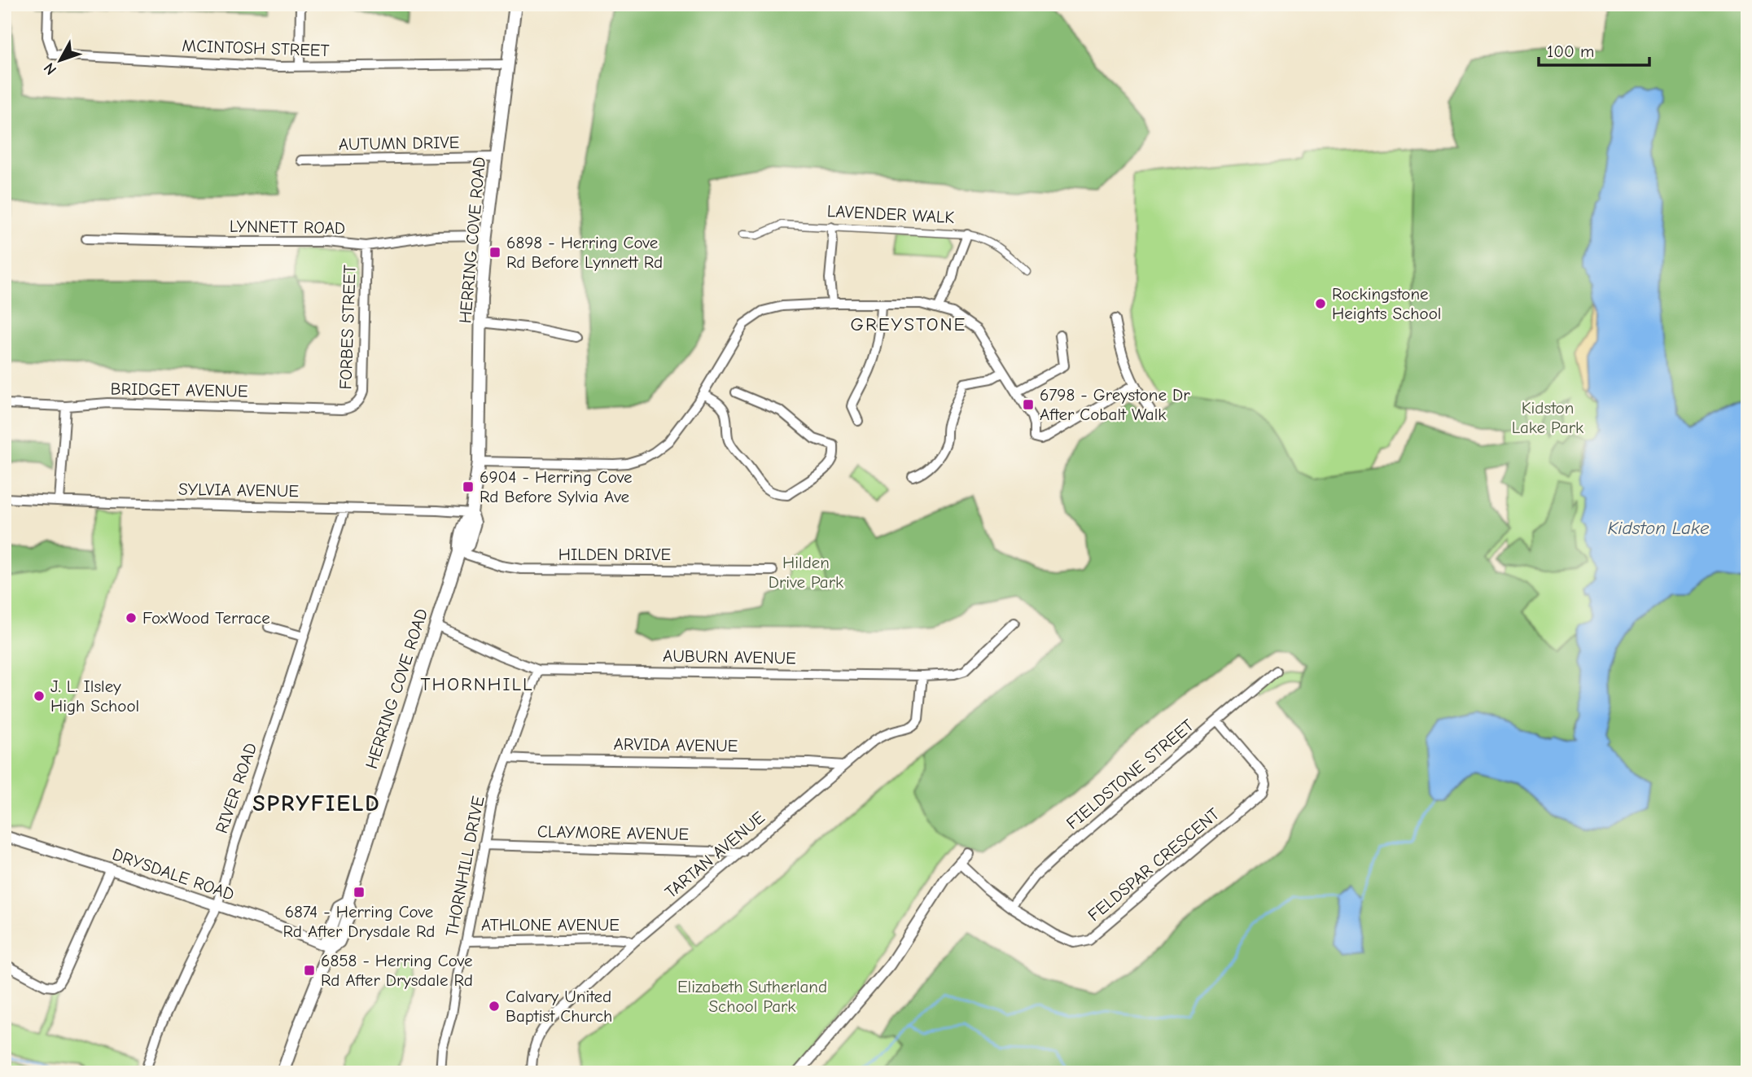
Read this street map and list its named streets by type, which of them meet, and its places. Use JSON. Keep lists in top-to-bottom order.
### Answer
{
  "streets": {
    "main road": ["HERRING COVE ROAD"],
    "street": [
      "MCINTOSH STREET",
      "AUTUMN DRIVE",
      "LAVENDER WALK",
      "LYNNETT ROAD",
      "FORBES STREET",
      "BRIDGET AVENUE",
      "SYLVIA AVENUE",
      "HILDEN DRIVE",
      "AUBURN AVENUE",
      "ARVIDA AVENUE",
      "FIELDSTONE STREET",
      "RIVER ROAD",
      "CLAYMORE AVENUE",
      "TARTAN AVENUE",
      "FELDSPAR CRESCENT",
      "THORNHILL DRIVE",
      "DRYSDALE ROAD",
      "ATHLONE AVENUE"
    ]
  },
  "crossings": [
    ["MCINTOSH STREET", "HERRING COVE ROAD"],
    ["AUTUMN DRIVE", "HERRING COVE ROAD"],
    ["LYNNETT ROAD", "HERRING COVE ROAD"],
    ["LYNNETT ROAD", "FORBES STREET"],
    ["HERRING COVE ROAD", "SYLVIA AVENUE"],
    ["HERRING COVE ROAD", "HILDEN DRIVE"],
    ["HERRING COVE ROAD", "AUBURN AVENUE"],
    ["HERRING COVE ROAD", "DRYSDALE ROAD"],
    ["FORBES STREET", "BRIDGET AVENUE"],
    ["SYLVIA AVENUE", "RIVER ROAD"],
    ["AUBURN AVENUE", "TARTAN AVENUE"],
    ["AUBURN AVENUE", "THORNHILL DRIVE"],
    ["ARVIDA AVENUE", "TARTAN AVENUE"],
    ["ARVIDA AVENUE", "THORNHILL DRIVE"],
    ["FIELDSTONE STREET", "FELDSPAR CRESCENT"],
    ["RIVER ROAD", "DRYSDALE ROAD"],
    ["CLAYMORE AVENUE", "TARTAN AVENUE"],
    ["CLAYMORE AVENUE", "THORNHILL DRIVE"],
    ["TARTAN AVENUE", "ATHLONE AVENUE"],
    ["THORNHILL DRIVE", "ATHLONE AVENUE"]
  ],
  "districts": ["GREYSTONE", "THORNHILL", "SPRYFIELD"],
  "water": ["Kidston Lake"],
  "parks": ["Kidston Lake Park", "Hilden Drive Park", "Elizabeth Sutherland School Park"],
  "places": {
    "transit": [
      "6898 - Herring Cove Rd Before Lynnett Rd",
      "6798 - Greystone Dr After Cobalt Walk",
      "6904 - Herring Cove Rd Before Sylvia Ave",
      "6874 - Herring Cove Rd After Drysdale Rd",
      "6858 - Herring Cove Rd After Drysdale Rd"
    ],
    "other": [
      "Rockingstone Heights School",
      "FoxWood Terrace",
      "J. L. Ilsley High School",
      "Calvary United Baptist Church"
    ]
  },
  "scale_bar": "100 m",
  "north": "bottom left"
}
